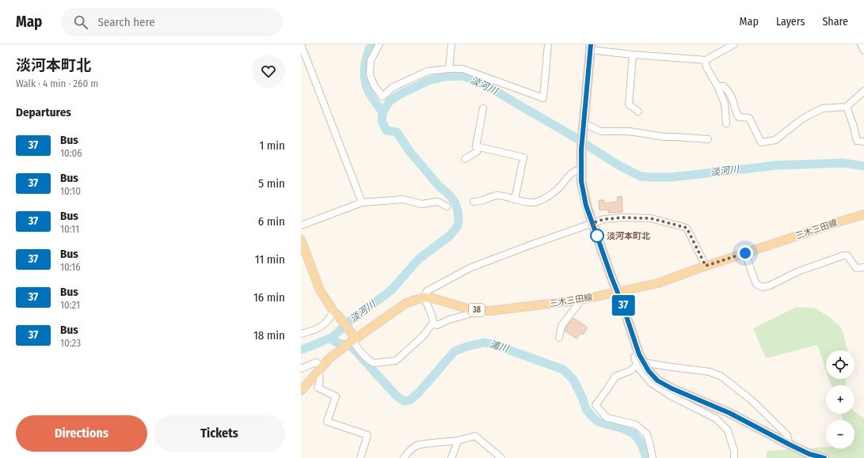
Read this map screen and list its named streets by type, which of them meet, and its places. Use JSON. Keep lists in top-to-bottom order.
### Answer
{
  "streets": {
    "main road": ["三木三田線", "38"]
  },
  "water": ["淡河川", "浦川"],
  "places": ["淡河本町北"],
  "lines": ["bus line 37"],
  "page": {
    "header": "Map",
    "search": "Search here",
    "nav": ["Map", "Layers", "Share"],
    "heading": [
      ["淡河本町北", "Walk · 4 min · 260 m"],
      "Departures"
    ],
    "on_map": "37",
    "list": [
      {
        "mark": "37",
        "name": "Bus",
        "note": "10:06",
        "value": "1 min"
      },
      {
        "mark": "37",
        "name": "Bus",
        "note": "10:10",
        "value": "5 min"
      },
      {
        "mark": "37",
        "name": "Bus",
        "note": "10:11",
        "value": "6 min"
      },
      {
        "mark": "37",
        "name": "Bus",
        "note": "10:16",
        "value": "11 min"
      },
      {
        "mark": "37",
        "name": "Bus",
        "note": "10:21",
        "value": "16 min"
      },
      {
        "mark": "37",
        "name": "Bus",
        "note": "10:23",
        "value": "18 min"
      }
    ],
    "map_buttons": ["+", "−"],
    "buttons": ["Directions", "Tickets"]
  }
}
